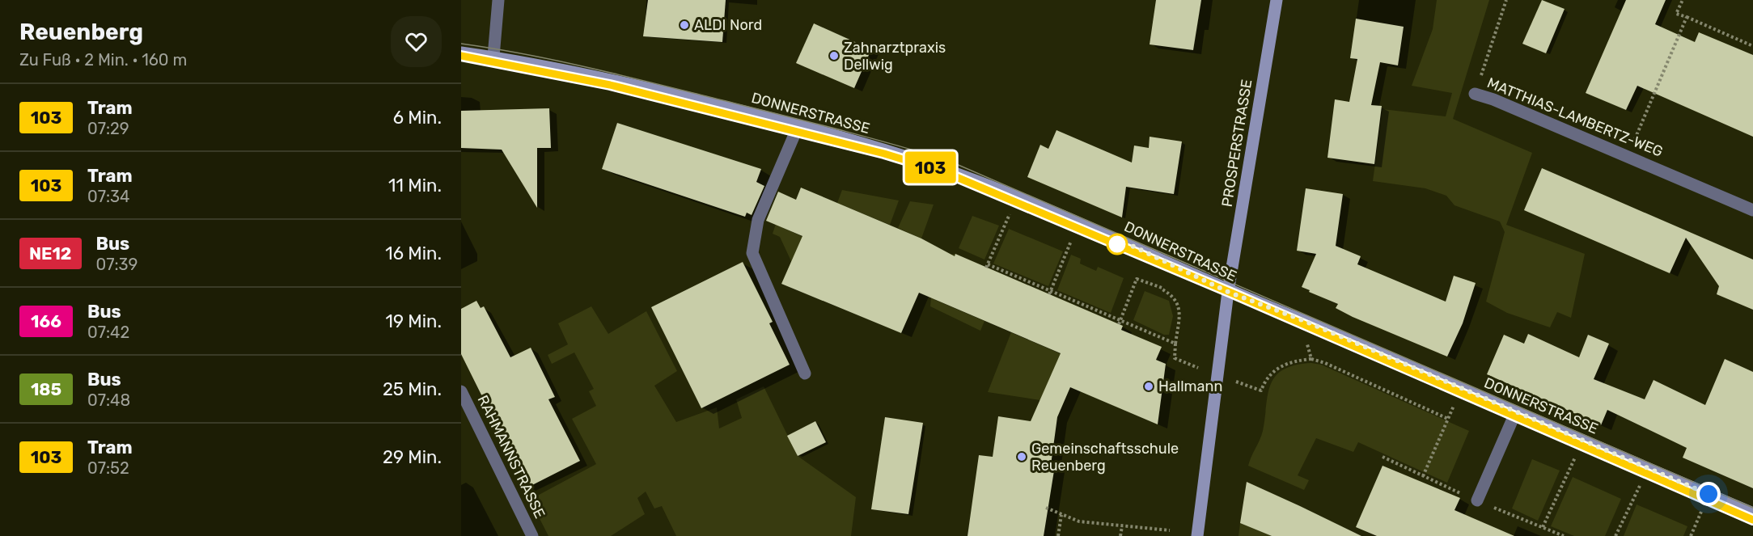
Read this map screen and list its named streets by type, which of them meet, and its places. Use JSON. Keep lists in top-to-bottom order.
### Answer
{
  "streets": {
    "main road": ["DONNERSTRASSE", "PROSPERSTRASSE"],
    "street": ["MATTHIAS-LAMBERTZ-WEG", "RAHMANNSTRASSE"]
  },
  "crossings": [
    ["DONNERSTRASSE", "PROSPERSTRASSE"]
  ],
  "places": [
    "ALDI Nord",
    "Zahnarztpraxis Dellwig",
    "Hallmann",
    "Gemeinschaftsschule Reuenberg"
  ],
  "lines": ["tram line 103"],
  "page": {
    "heading": ["Reuenberg", "Zu Fuß · 2 Min. · 160 m"],
    "on_map": "103",
    "list": [
      {
        "mark": "103",
        "name": "Tram",
        "note": "07:29",
        "value": "6 Min."
      },
      {
        "mark": "103",
        "name": "Tram",
        "note": "07:34",
        "value": "11 Min."
      },
      {
        "mark": "NE12",
        "name": "Bus",
        "note": "07:39",
        "value": "16 Min."
      },
      {
        "mark": "166",
        "name": "Bus",
        "note": "07:42",
        "value": "19 Min."
      },
      {
        "mark": "185",
        "name": "Bus",
        "note": "07:48",
        "value": "25 Min."
      },
      {
        "mark": "103",
        "name": "Tram",
        "note": "07:52",
        "value": "29 Min."
      }
    ]
  }
}
